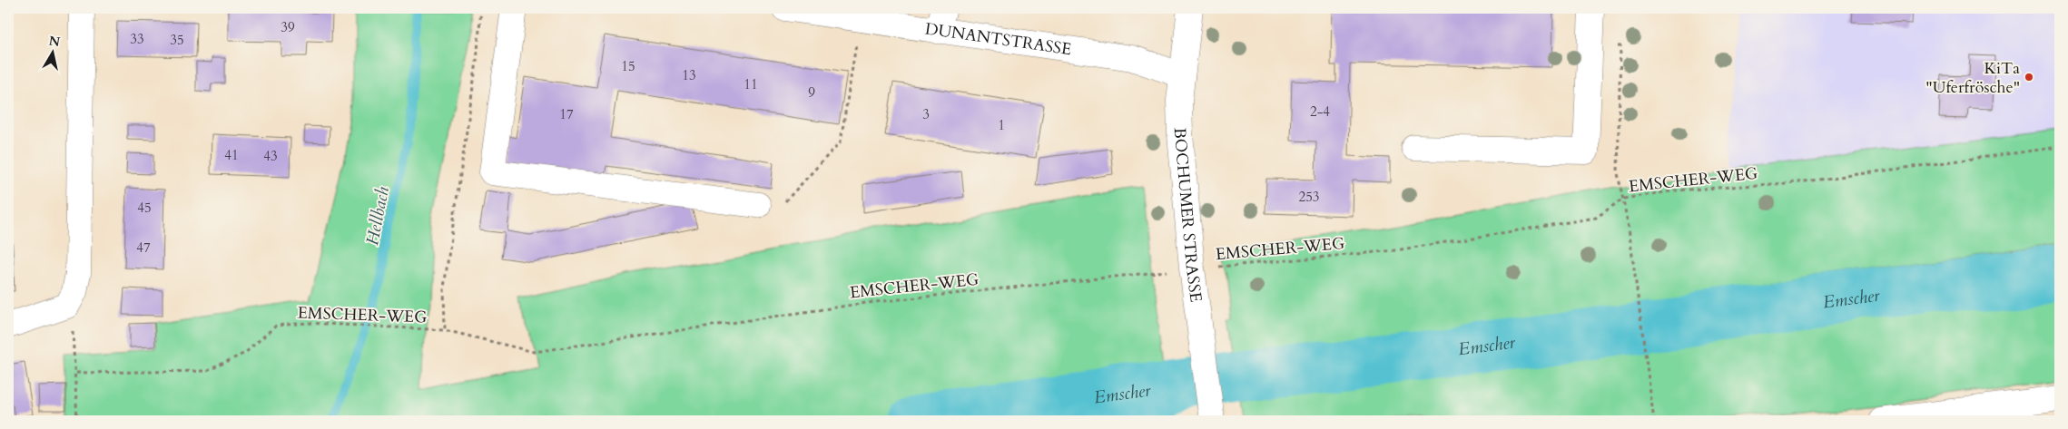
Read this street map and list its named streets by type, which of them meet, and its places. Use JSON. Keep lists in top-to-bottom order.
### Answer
{
  "streets": {
    "street": ["DUNANTSTRASSE", "BOCHUMER STRASSE"],
    "path": ["EMSCHER-WEG"]
  },
  "crossings": [
    ["DUNANTSTRASSE", "BOCHUMER STRASSE"],
    ["EMSCHER-WEG", "BOCHUMER STRASSE"]
  ],
  "water": ["Hellbach", "Emscher"],
  "places": ["KiTa \"Uferfrösche\""],
  "house_numbers": [
    "39",
    "33",
    "35",
    "15",
    "13",
    "11",
    "9",
    "2-4",
    "17",
    "3",
    "1",
    "41",
    "43",
    "253",
    "45",
    "47"
  ],
  "north": "top"
}
